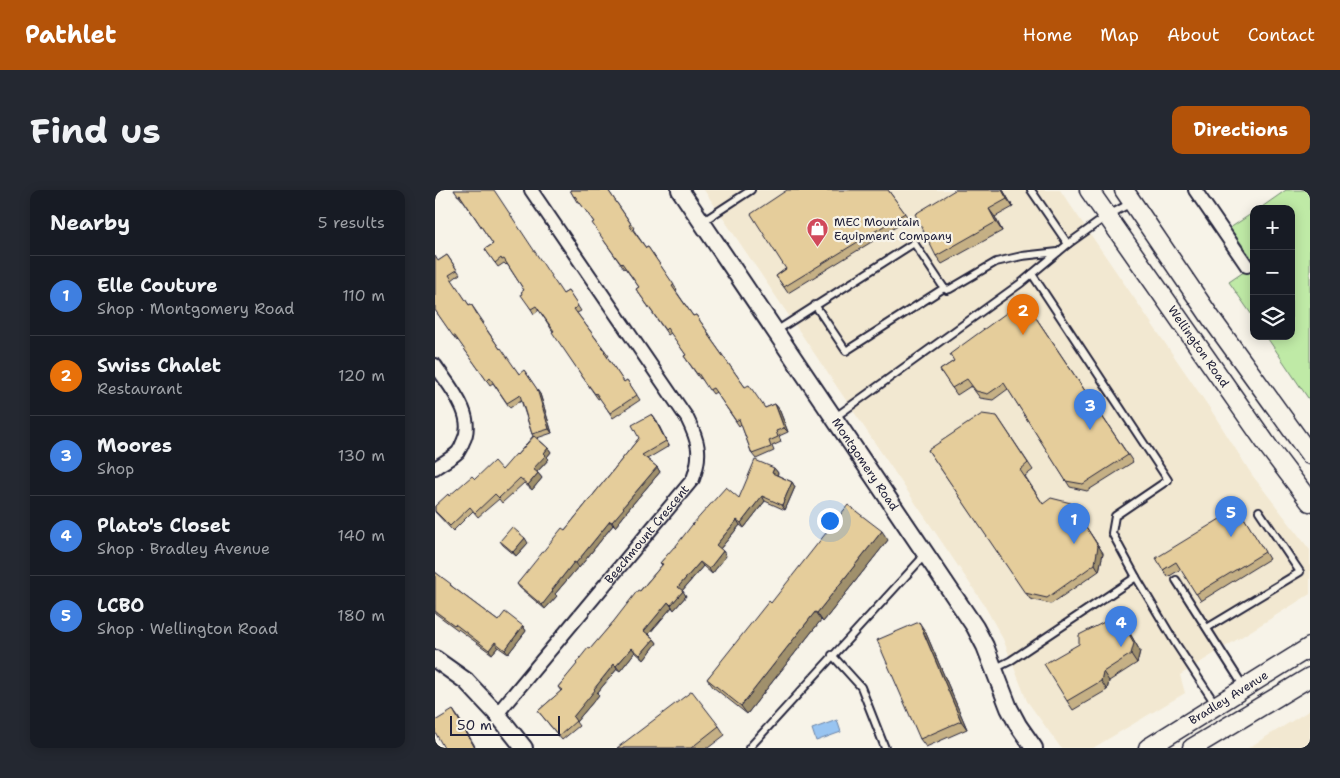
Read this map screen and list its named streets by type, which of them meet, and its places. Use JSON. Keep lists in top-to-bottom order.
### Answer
{
  "streets": {
    "main road": ["Wellington Road", "Bradley Avenue"],
    "street": ["Montgomery Road", "Beechmount Crescent"]
  },
  "places": {
    "shop": ["MEC Mountain Equipment Company"]
  },
  "scale_bar": "50 m",
  "page": {
    "header": "Pathlet",
    "nav": [
      "Home",
      "Map",
      "About",
      "Contact"
    ],
    "buttons": "Directions",
    "title": "Find us",
    "heading": ["Nearby", "5 results"],
    "map_buttons": ["+", "−"],
    "list": [
      {
        "mark": "1",
        "name": "Elle Couture",
        "note": "Shop · Montgomery Road",
        "value": "110 m"
      },
      {
        "mark": "2",
        "name": "Swiss Chalet",
        "note": "Restaurant",
        "value": "120 m"
      },
      {
        "mark": "3",
        "name": "Moores",
        "note": "Shop",
        "value": "130 m"
      },
      {
        "mark": "4",
        "name": "Plato's Closet",
        "note": "Shop · Bradley Avenue",
        "value": "140 m"
      },
      {
        "mark": "5",
        "name": "LCBO",
        "note": "Shop · Wellington Road",
        "value": "180 m"
      }
    ],
    "pins": [
      "2",
      "3",
      "5",
      "1",
      "4"
    ],
    "scale": "50 m"
  }
}
